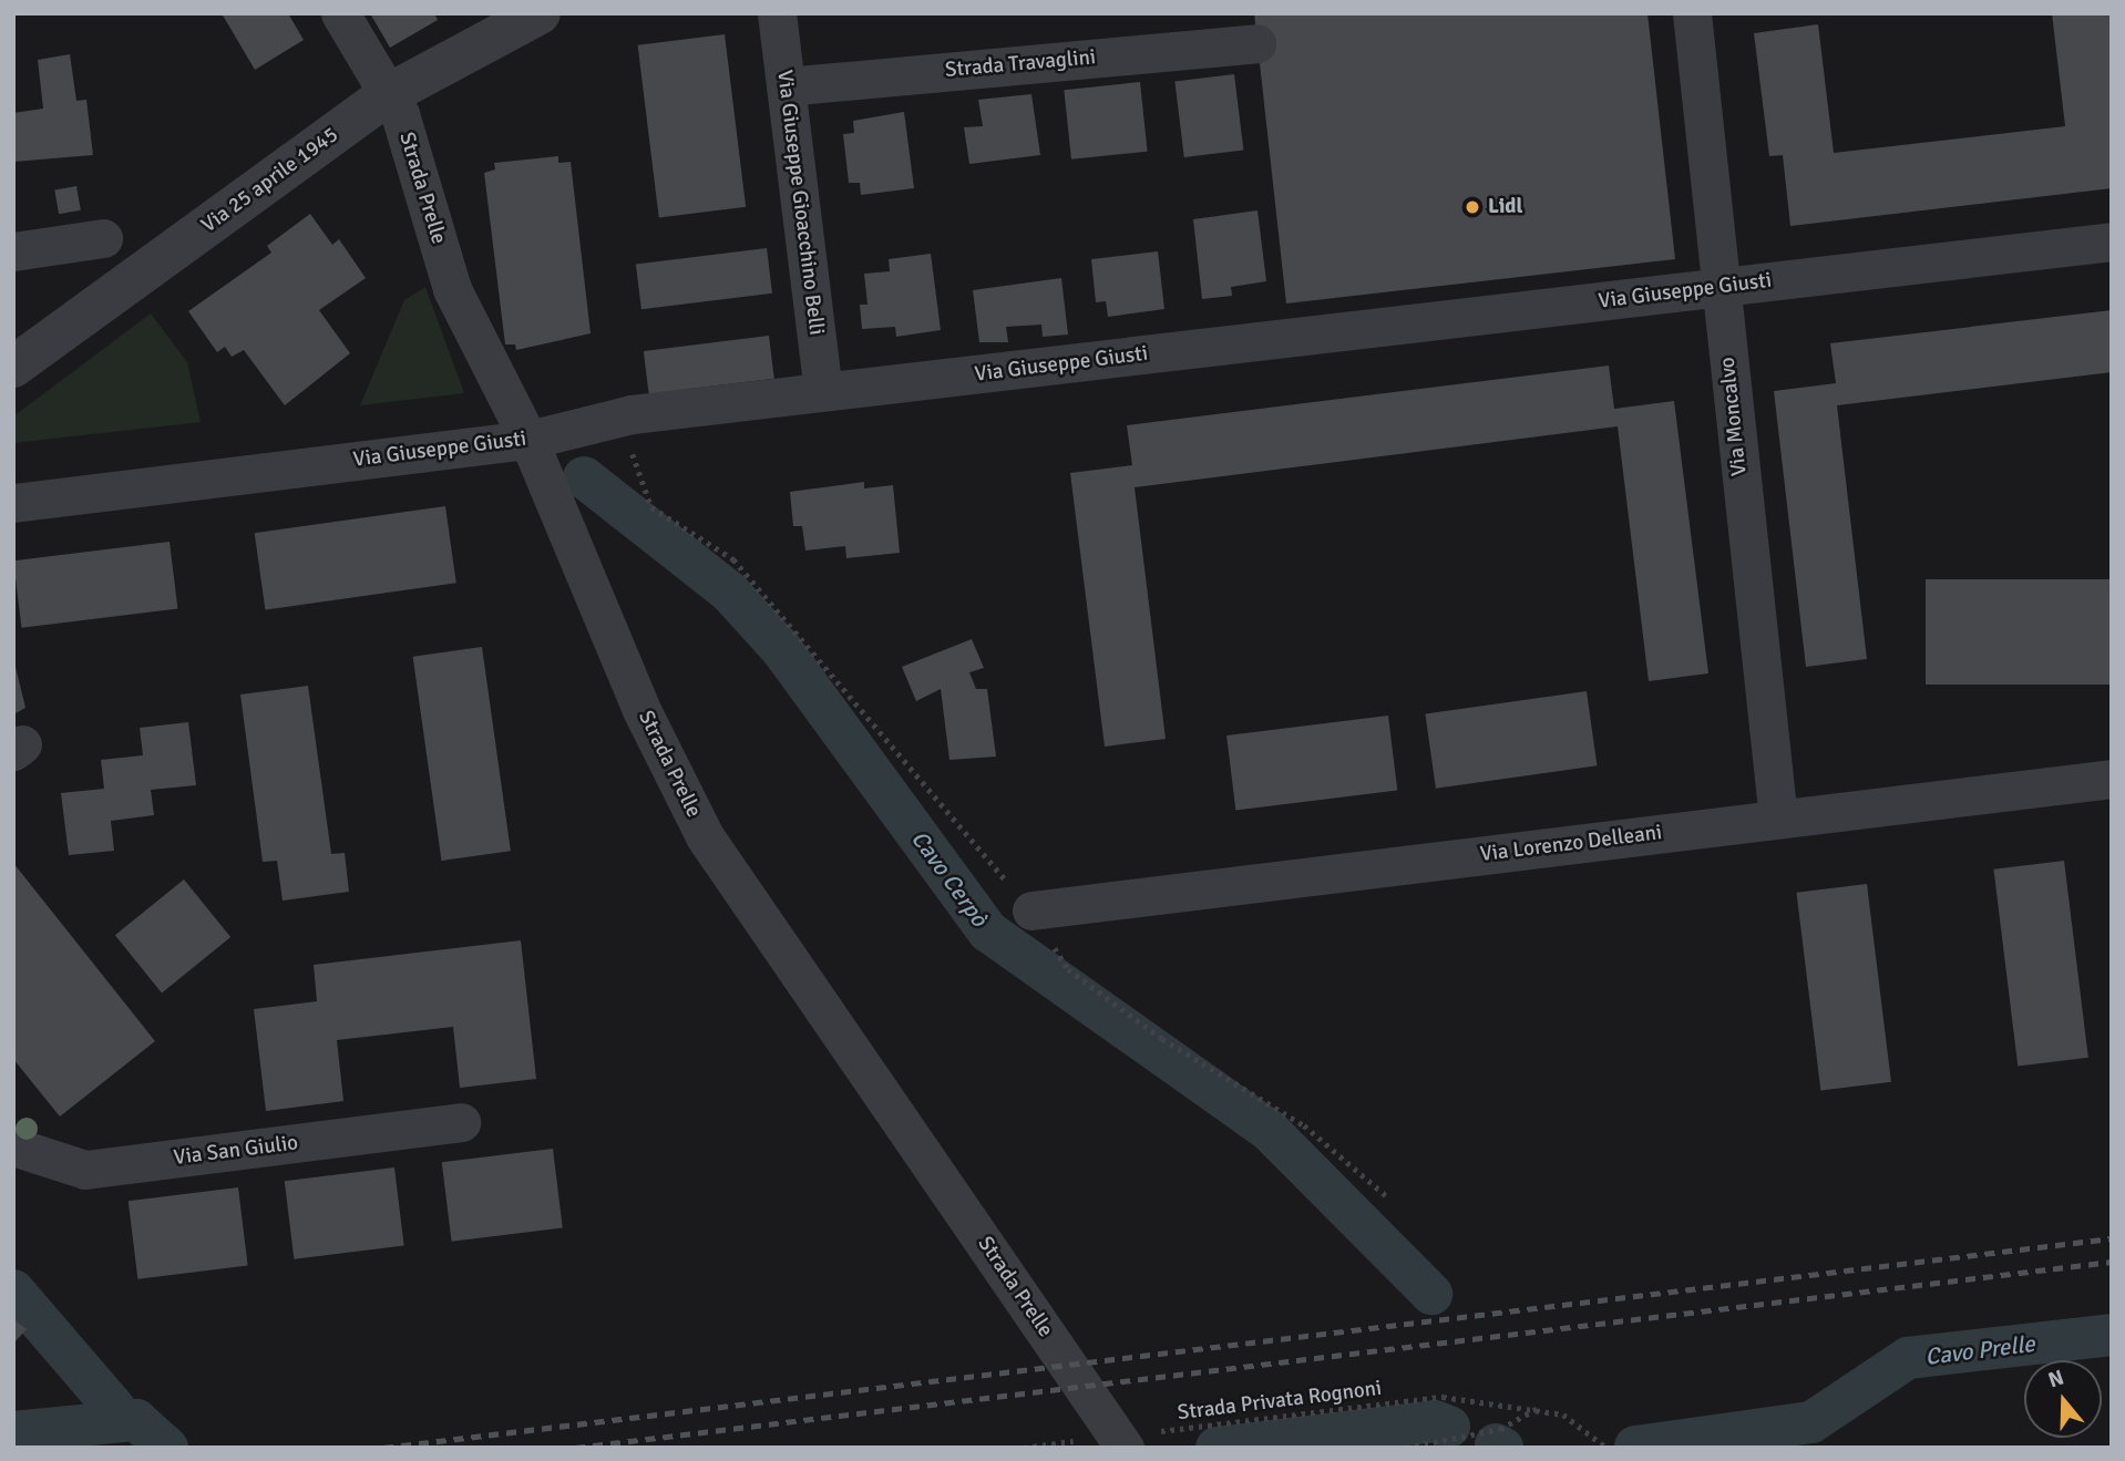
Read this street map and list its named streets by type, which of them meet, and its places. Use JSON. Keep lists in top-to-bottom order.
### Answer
{
  "streets": {
    "street": [
      "Strada Travaglini",
      "Via 25 aprile 1945",
      "Strada Prelle",
      "Via Giuseppe Gioacchino Belli",
      "Via Giuseppe Giusti",
      "Via Moncalvo",
      "Via Lorenzo Delleani",
      "Via San Giulio"
    ],
    "path": ["Strada Privata Rognoni"]
  },
  "crossings": [
    ["Strada Travaglini", "Via Giuseppe Gioacchino Belli"],
    ["Via 25 aprile 1945", "Strada Prelle"],
    ["Strada Prelle", "Via Giuseppe Giusti"],
    ["Strada Prelle", "Strada Privata Rognoni"],
    ["Via Giuseppe Gioacchino Belli", "Via Giuseppe Giusti"],
    ["Via Giuseppe Giusti", "Via Moncalvo"],
    ["Via Moncalvo", "Via Lorenzo Delleani"]
  ],
  "water": ["Cavo Cerpò", "Cavo Prelle"],
  "places": ["Lidl"],
  "north": "top"
}
